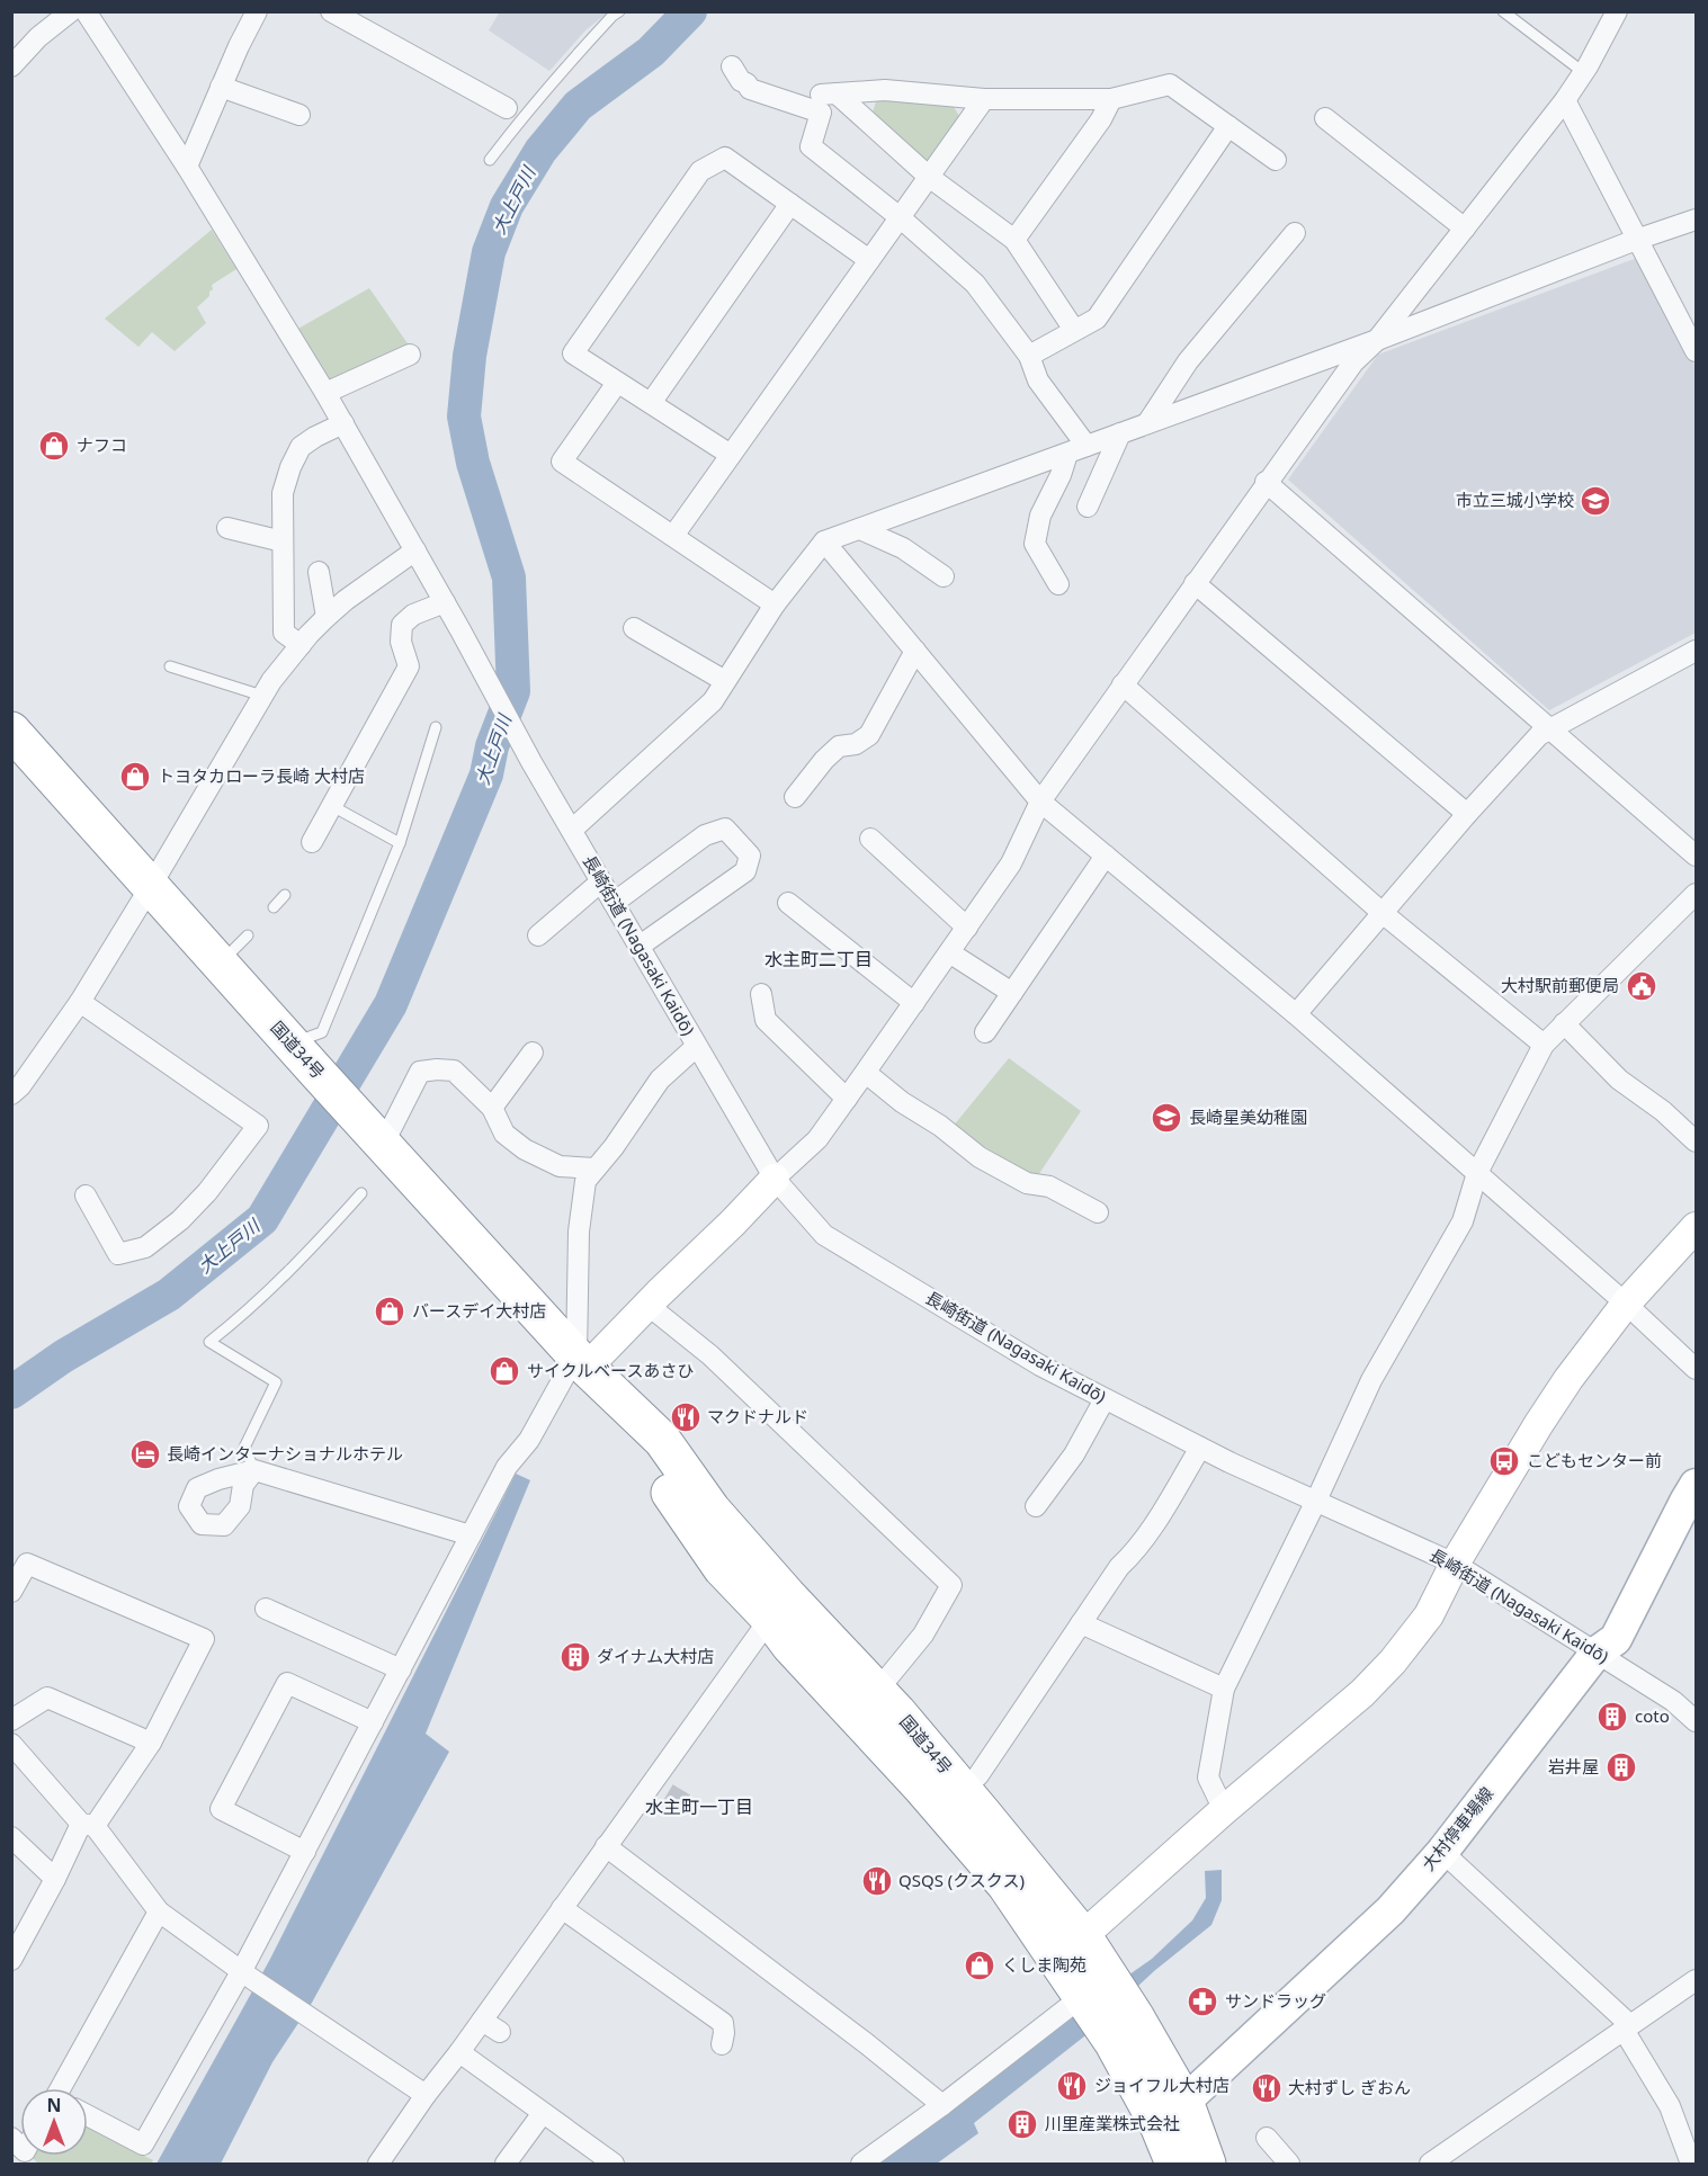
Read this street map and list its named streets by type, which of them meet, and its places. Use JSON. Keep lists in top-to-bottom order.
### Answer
{
  "streets": {
    "highway": ["国道34号"],
    "main road": ["大村停車場線"],
    "street": ["長崎街道 (Nagasaki Kaidō)"]
  },
  "crossings": [
    ["長崎街道 (Nagasaki Kaidō)", "大村停車場線"],
    ["国道34号", "大村停車場線"]
  ],
  "districts": ["水主町二丁目", "水主町一丁目"],
  "water": ["大上戸川"],
  "places": {
    "shop": [
      "ナフコ",
      "トヨタカローラ長崎 大村店",
      "バースデイ大村店",
      "サイクルベースあさひ",
      "くしま陶苑"
    ],
    "school or university": ["市立三城小学校", "長崎星美幼稚園"],
    "public building": ["大村駅前郵便局"],
    "restaurant": [
      "マクドナルド",
      "QSQS (クスクス)",
      "ジョイフル大村店",
      "大村ずし ぎおん"
    ],
    "hotel": ["長崎インターナショナルホテル"],
    "bus stop": ["こどもセンター前"],
    "building": [
      "ダイナム大村店",
      "coto",
      "岩井屋",
      "川里産業株式会社"
    ],
    "pharmacy": ["サンドラッグ"]
  },
  "north": "top"
}
